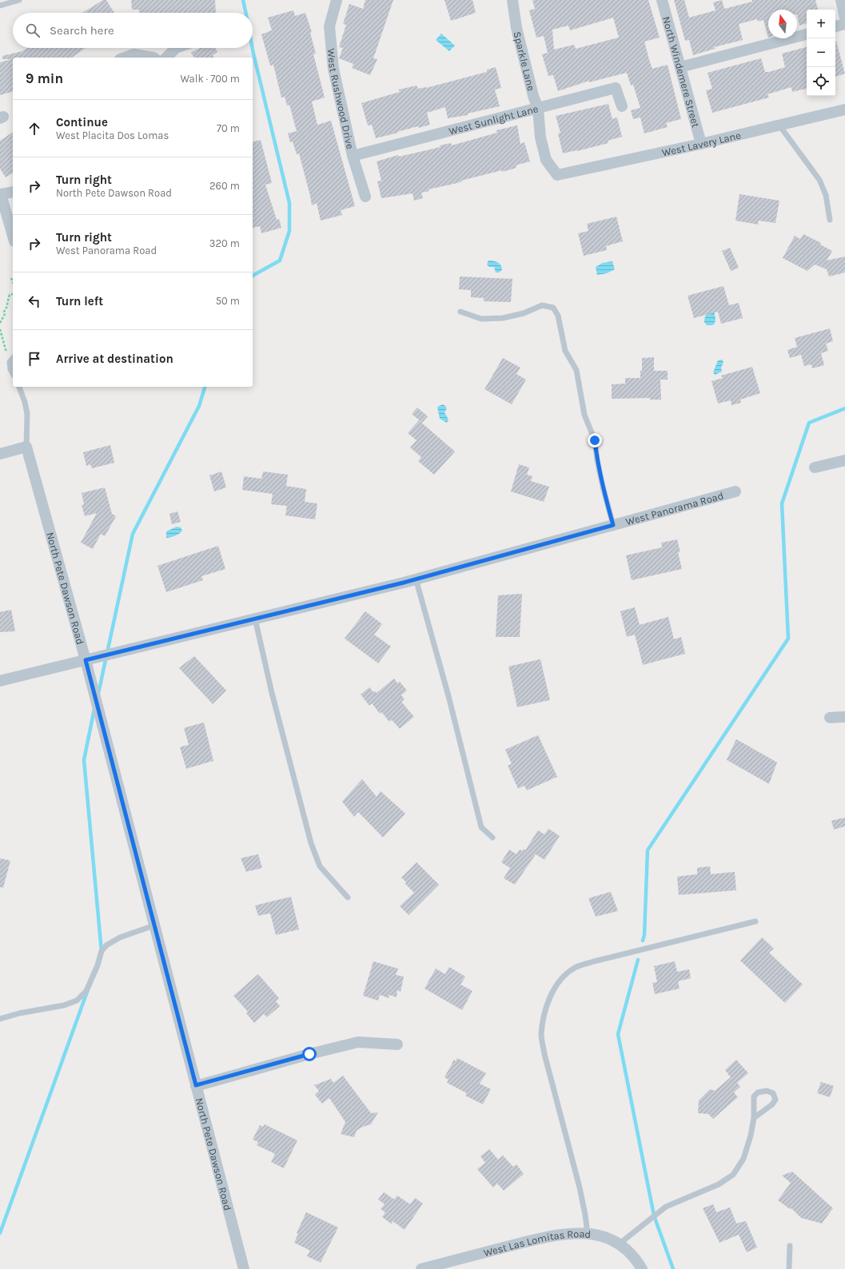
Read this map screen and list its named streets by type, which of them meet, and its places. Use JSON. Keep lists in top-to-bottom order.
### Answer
{
  "streets": {
    "street": [
      "Sparkle Lane",
      "North Windemere Street",
      "West Rushwood Drive",
      "West Sunlight Lane",
      "West Lavery Lane",
      "West Panorama Road",
      "North Pete Dawson Road",
      "West Las Lomitas Road"
    ]
  },
  "crossings": [
    ["Sparkle Lane", "West Sunlight Lane"],
    ["Sparkle Lane", "West Lavery Lane"],
    ["North Windemere Street", "West Lavery Lane"],
    ["West Rushwood Drive", "West Sunlight Lane"],
    ["West Panorama Road", "North Pete Dawson Road"]
  ],
  "north": "top",
  "page": {
    "map_buttons": ["+", "−"],
    "search": "Search here",
    "heading": ["9 min", "Walk · 700 m"],
    "list": [
      ["Continue", "West Placita Dos Lomas", "70 m"],
      ["Turn right", "North Pete Dawson Road", "260 m"],
      ["Turn right", "West Panorama Road", "320 m"],
      ["Turn left", "50 m"],
      "Arrive at destination"
    ]
  }
}
